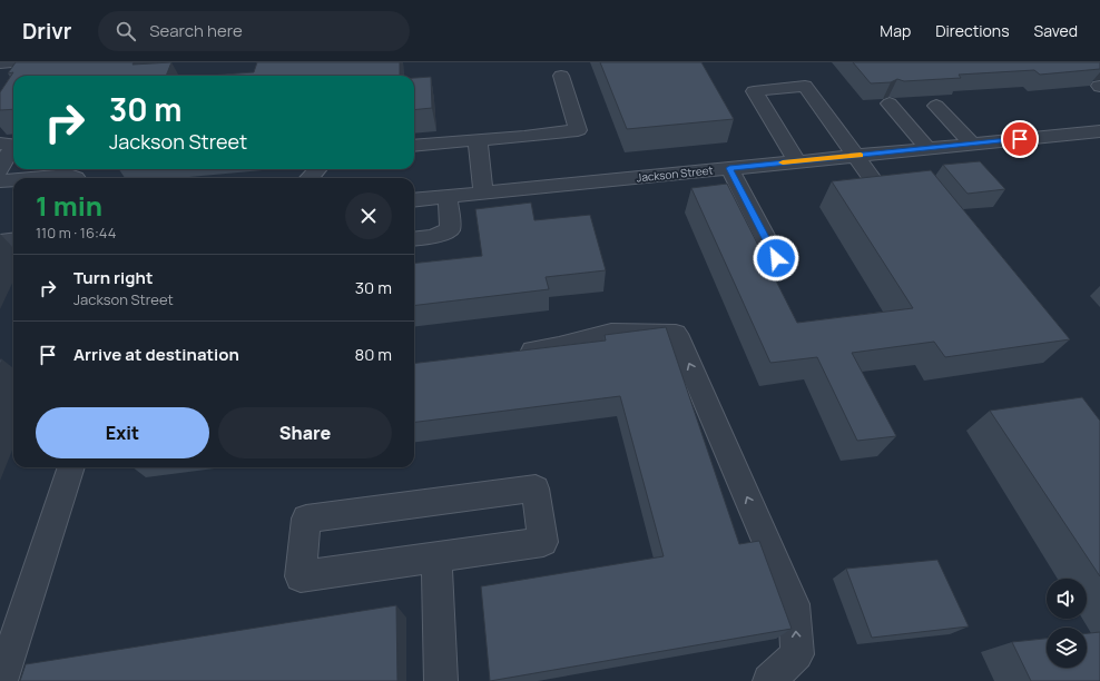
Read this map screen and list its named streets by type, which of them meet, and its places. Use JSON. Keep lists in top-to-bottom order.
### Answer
{
  "streets": {
    "street": ["Jackson Street"]
  },
  "page": {
    "header": "Drivr",
    "search": "Search here",
    "nav": ["Map", "Directions", "Saved"],
    "turn": ["30 m", "Jackson Street"],
    "heading": ["1 min", "110 m · 16:44"],
    "list": [
      {
        "name": "Turn right",
        "note": "Jackson Street",
        "value": "30 m"
      },
      {
        "name": "Arrive at destination",
        "value": "80 m"
      }
    ],
    "buttons": ["Exit", "Share"]
  }
}
